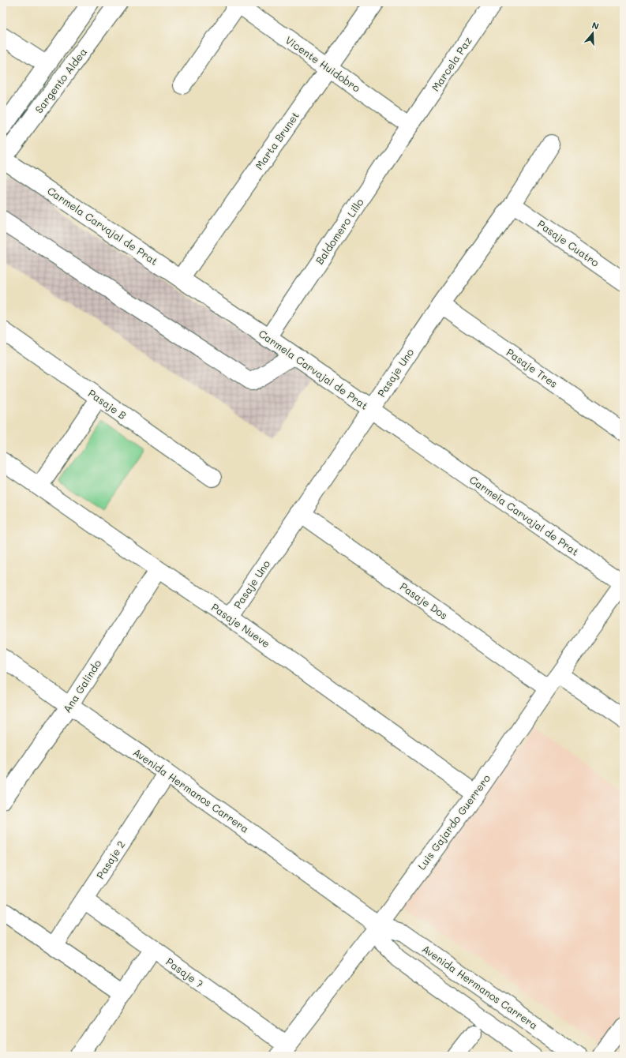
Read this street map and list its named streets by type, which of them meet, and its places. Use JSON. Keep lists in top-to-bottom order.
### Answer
{
  "streets": {
    "street": [
      "Vicente Huidobro",
      "Marcela Paz",
      "Sargento Aldea",
      "Marta Brunet",
      "Carmela Carvajal de Prat",
      "Baldomero Lillo",
      "Pasaje Cuatro",
      "Pasaje Tres",
      "Pasaje Uno",
      "Pasaje B",
      "Pasaje Dos",
      "Pasaje Nueve",
      "Ana Galindo",
      "Avenida Hermanos Carrera",
      "Luis Gajardo Guerrero",
      "Pasaje 2",
      "Pasaje 7"
    ]
  },
  "crossings": [
    ["Vicente Huidobro", "Marcela Paz"],
    ["Vicente Huidobro", "Marta Brunet"],
    ["Vicente Huidobro", "Baldomero Lillo"],
    ["Marcela Paz", "Baldomero Lillo"],
    ["Sargento Aldea", "Carmela Carvajal de Prat"],
    ["Marta Brunet", "Carmela Carvajal de Prat"],
    ["Carmela Carvajal de Prat", "Baldomero Lillo"],
    ["Carmela Carvajal de Prat", "Pasaje Uno"],
    ["Carmela Carvajal de Prat", "Luis Gajardo Guerrero"],
    ["Pasaje Cuatro", "Pasaje Uno"],
    ["Pasaje Tres", "Pasaje Uno"],
    ["Pasaje Uno", "Pasaje Dos"],
    ["Pasaje Uno", "Pasaje Nueve"],
    ["Pasaje Dos", "Luis Gajardo Guerrero"],
    ["Pasaje Nueve", "Ana Galindo"],
    ["Pasaje Nueve", "Luis Gajardo Guerrero"],
    ["Ana Galindo", "Avenida Hermanos Carrera"],
    ["Avenida Hermanos Carrera", "Luis Gajardo Guerrero"],
    ["Avenida Hermanos Carrera", "Pasaje 2"],
    ["Luis Gajardo Guerrero", "Pasaje 7"],
    ["Pasaje 2", "Pasaje 7"]
  ],
  "north": "top"
}
